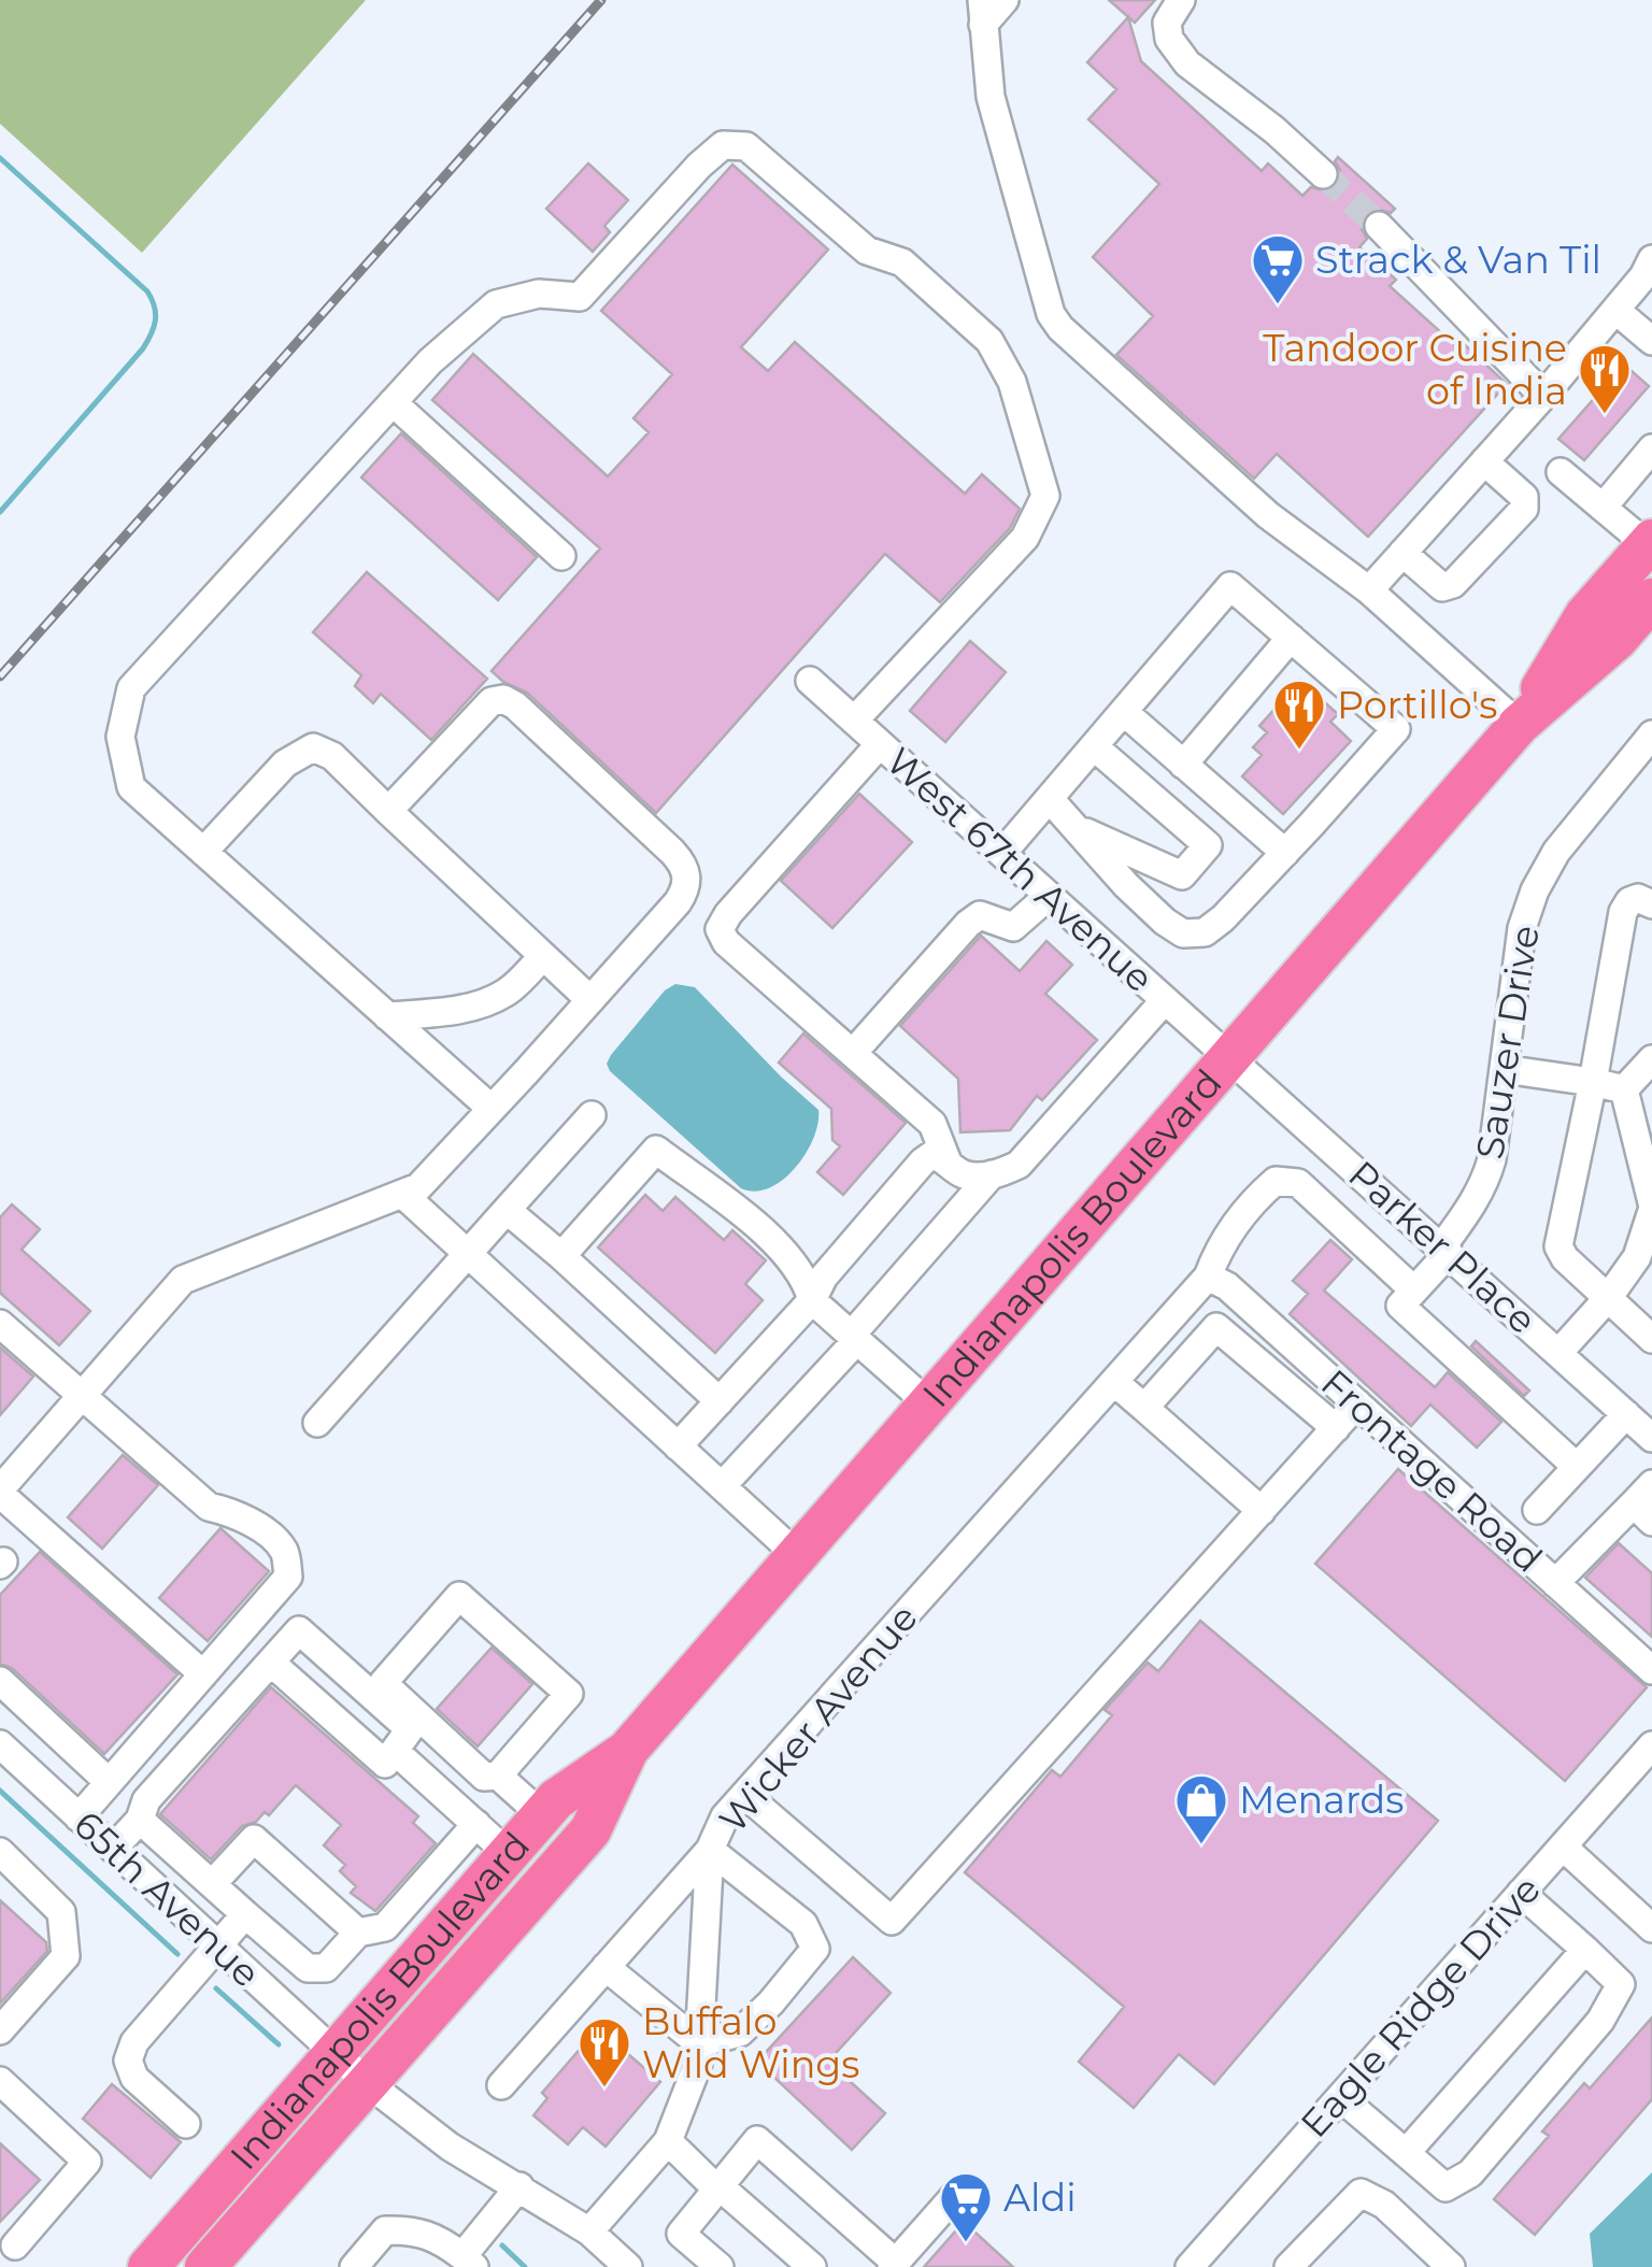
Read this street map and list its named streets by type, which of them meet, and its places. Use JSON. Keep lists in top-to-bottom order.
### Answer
{
  "streets": {
    "highway": ["Indianapolis Boulevard"],
    "street": [
      "West 67th Avenue",
      "Sauzer Drive",
      "Parker Place",
      "Frontage Road",
      "Wicker Avenue",
      "65th Avenue",
      "Eagle Ridge Drive"
    ]
  },
  "crossings": [
    ["West 67th Avenue", "Indianapolis Boulevard"],
    ["West 67th Avenue", "Parker Place"],
    ["Sauzer Drive", "Parker Place"],
    ["Sauzer Drive", "Wicker Avenue"],
    ["Indianapolis Boulevard", "Parker Place"],
    ["Indianapolis Boulevard", "65th Avenue"],
    ["Frontage Road", "Wicker Avenue"],
    ["Wicker Avenue", "65th Avenue"]
  ],
  "places": {
    "supermarket": ["Strack & Van Til", "Aldi"],
    "restaurant": ["Tandoor Cuisine of India", "Portillo's", "Buffalo Wild Wings"],
    "shop": ["Menards"]
  }
}
